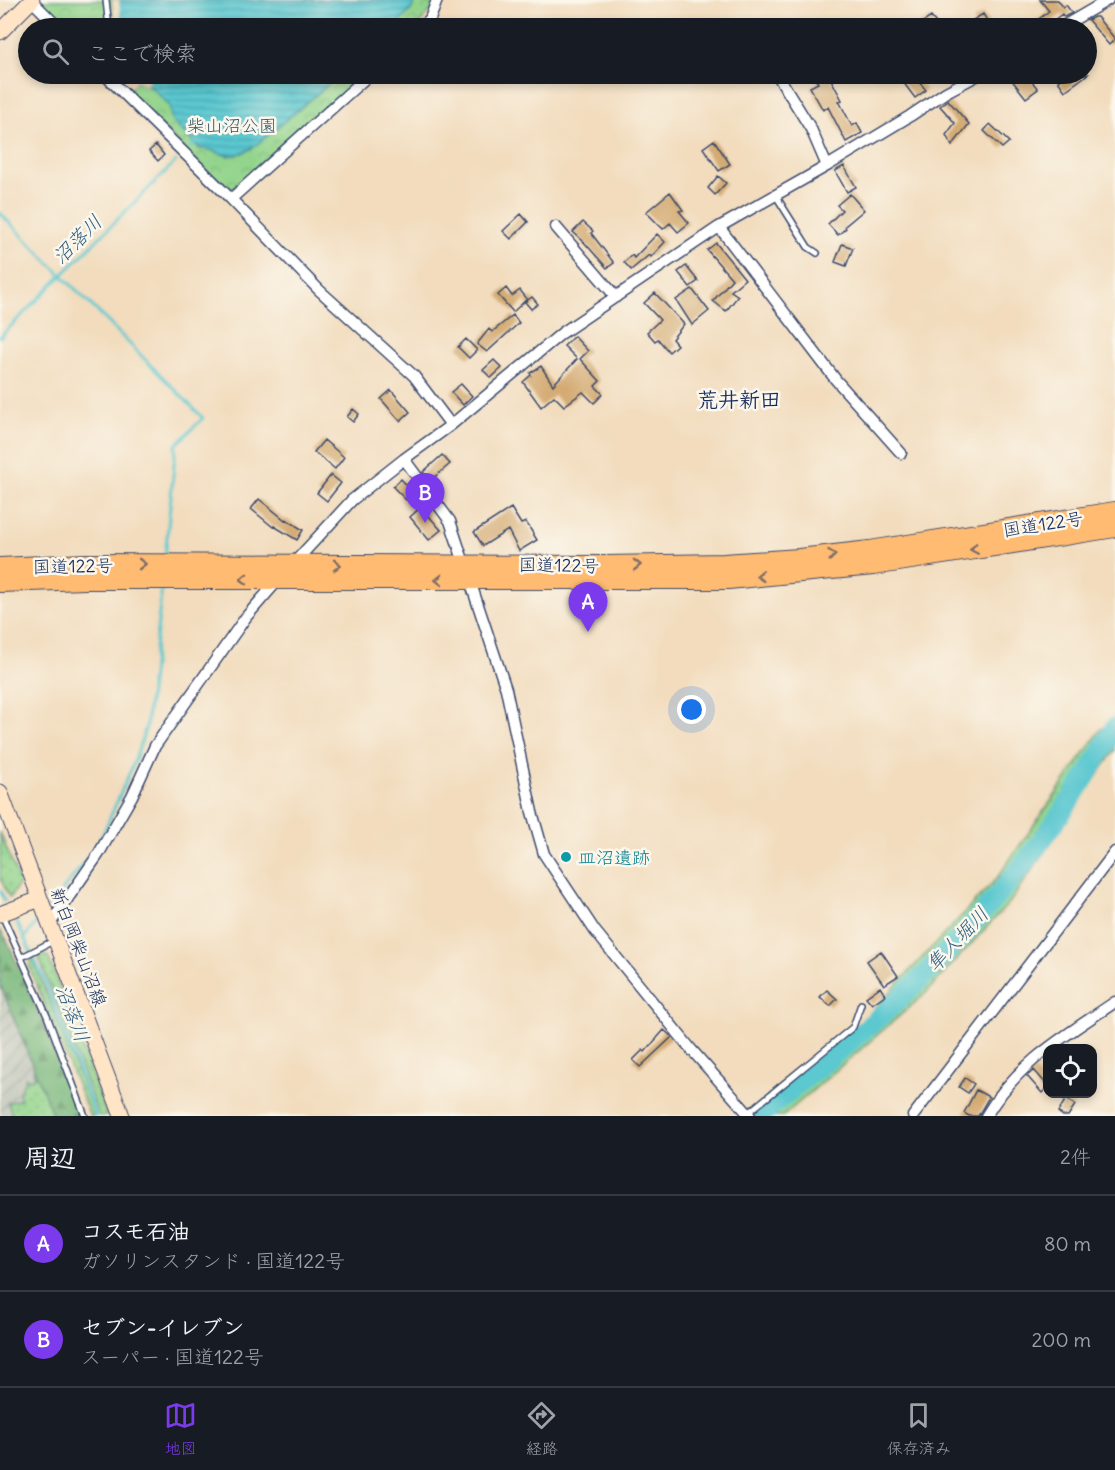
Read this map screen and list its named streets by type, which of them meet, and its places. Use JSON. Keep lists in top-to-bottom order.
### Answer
{
  "streets": {
    "highway": ["国道122号"],
    "street": ["新白岡柴山沼線"]
  },
  "districts": ["荒井新田"],
  "water": ["沼落川", "隼人堀川"],
  "parks": ["柴山沼公園"],
  "places": ["皿沼遺跡"],
  "page": {
    "search": "ここで検索",
    "pins": ["B", "A"],
    "heading": ["周辺", "2件"],
    "list": [
      {
        "mark": "A",
        "name": "コスモ石油",
        "note": "ガソリンスタンド · 国道122号",
        "value": "80 m"
      },
      {
        "mark": "B",
        "name": "セブン-イレブン",
        "note": "スーパー · 国道122号",
        "value": "200 m"
      }
    ],
    "nav": ["地図", "経路", "保存済み"]
  }
}
